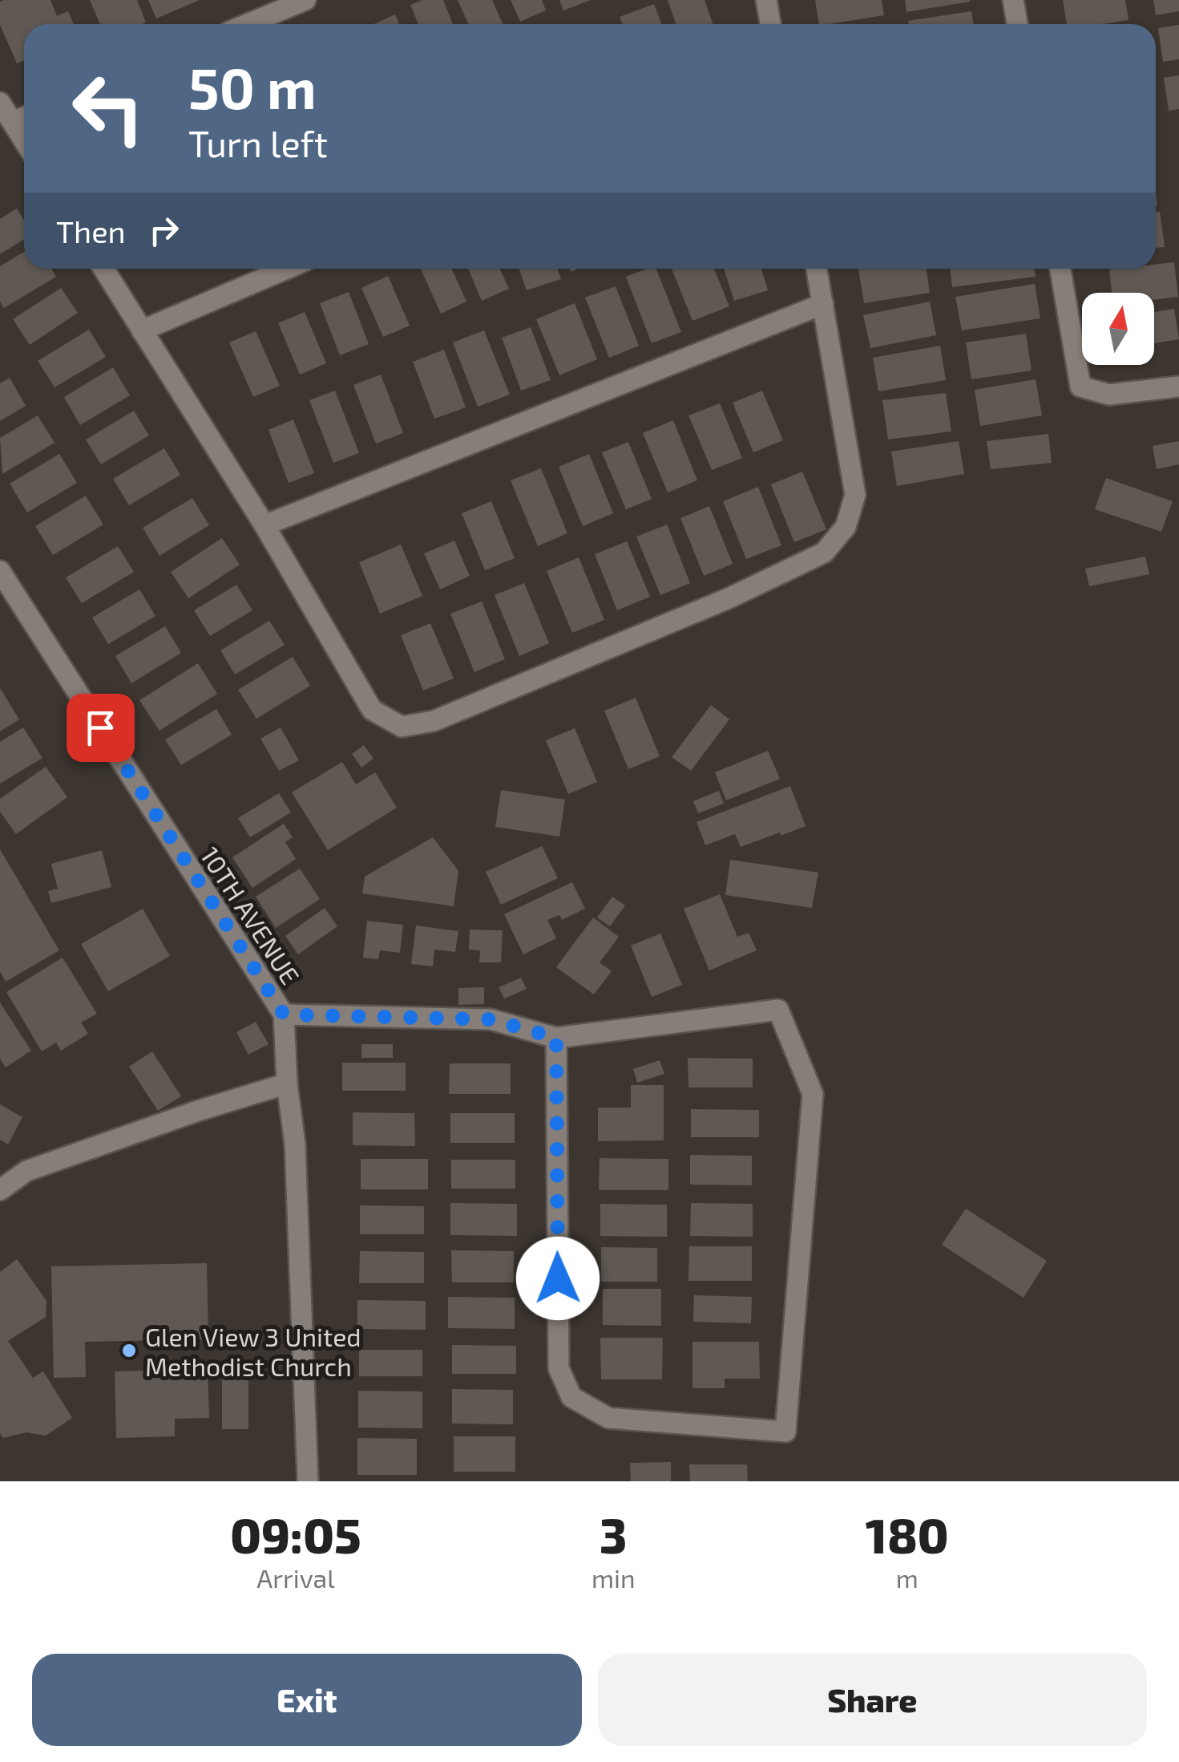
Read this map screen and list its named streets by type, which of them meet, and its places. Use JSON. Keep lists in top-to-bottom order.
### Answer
{
  "streets": {
    "street": ["10TH AVENUE"]
  },
  "places": ["Glen View 3 United Methodist Church"],
  "north": "top",
  "page": {
    "turn": ["50 m", "Turn left"],
    "then": "Then",
    "eta": [
      "09:05",
      "Arrival",
      "3",
      "min",
      "180",
      "m"
    ],
    "buttons": ["Exit", "Share"]
  }
}
